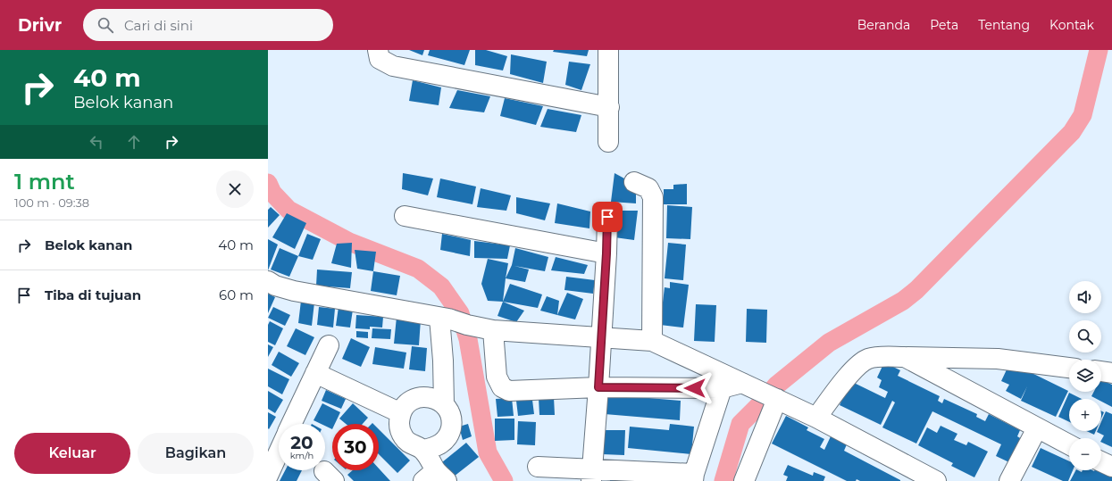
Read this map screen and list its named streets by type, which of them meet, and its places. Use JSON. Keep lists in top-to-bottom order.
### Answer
{
  "page": {
    "header": "Drivr",
    "search": "Cari di sini",
    "nav": [
      "Beranda",
      "Peta",
      "Tentang",
      "Kontak"
    ],
    "turn": ["40 m", "Belok kanan"],
    "heading": ["1 mnt", "100 m · 09:38"],
    "list": [
      {
        "name": "Belok kanan",
        "value": "40 m"
      },
      {
        "name": "Tiba di tujuan",
        "value": "60 m"
      }
    ],
    "map_buttons": ["+", "−"],
    "speed": "20 km/h",
    "limit": "30",
    "buttons": ["Keluar", "Bagikan"]
  }
}
